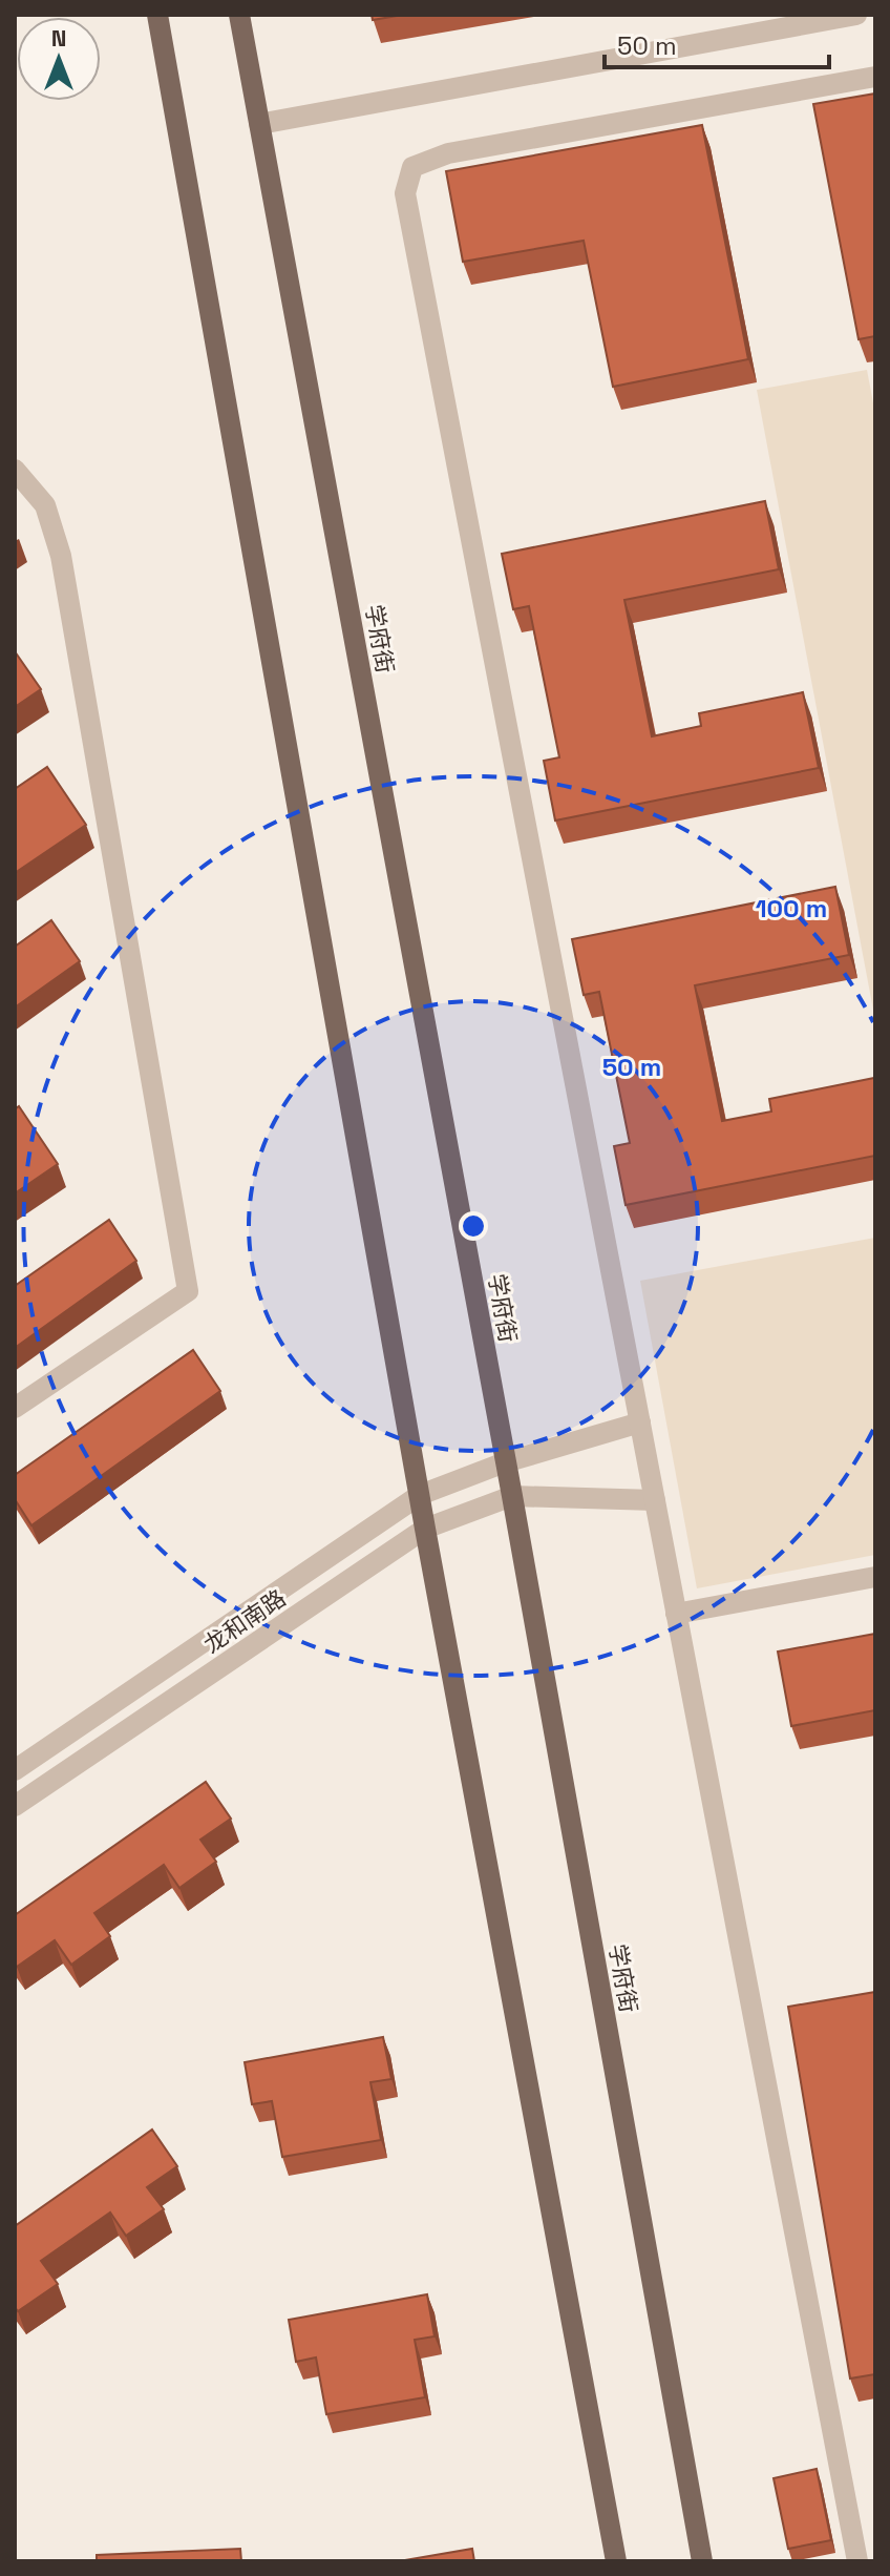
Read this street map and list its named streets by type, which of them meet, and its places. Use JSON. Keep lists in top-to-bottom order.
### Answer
{
  "streets": {
    "main road": ["学府街"],
    "street": ["龙和南路"]
  },
  "crossings": [
    ["学府街", "龙和南路"]
  ],
  "scale_bar": "50 m",
  "north": "top",
  "rings": ["100 m", "50 m"]
}
